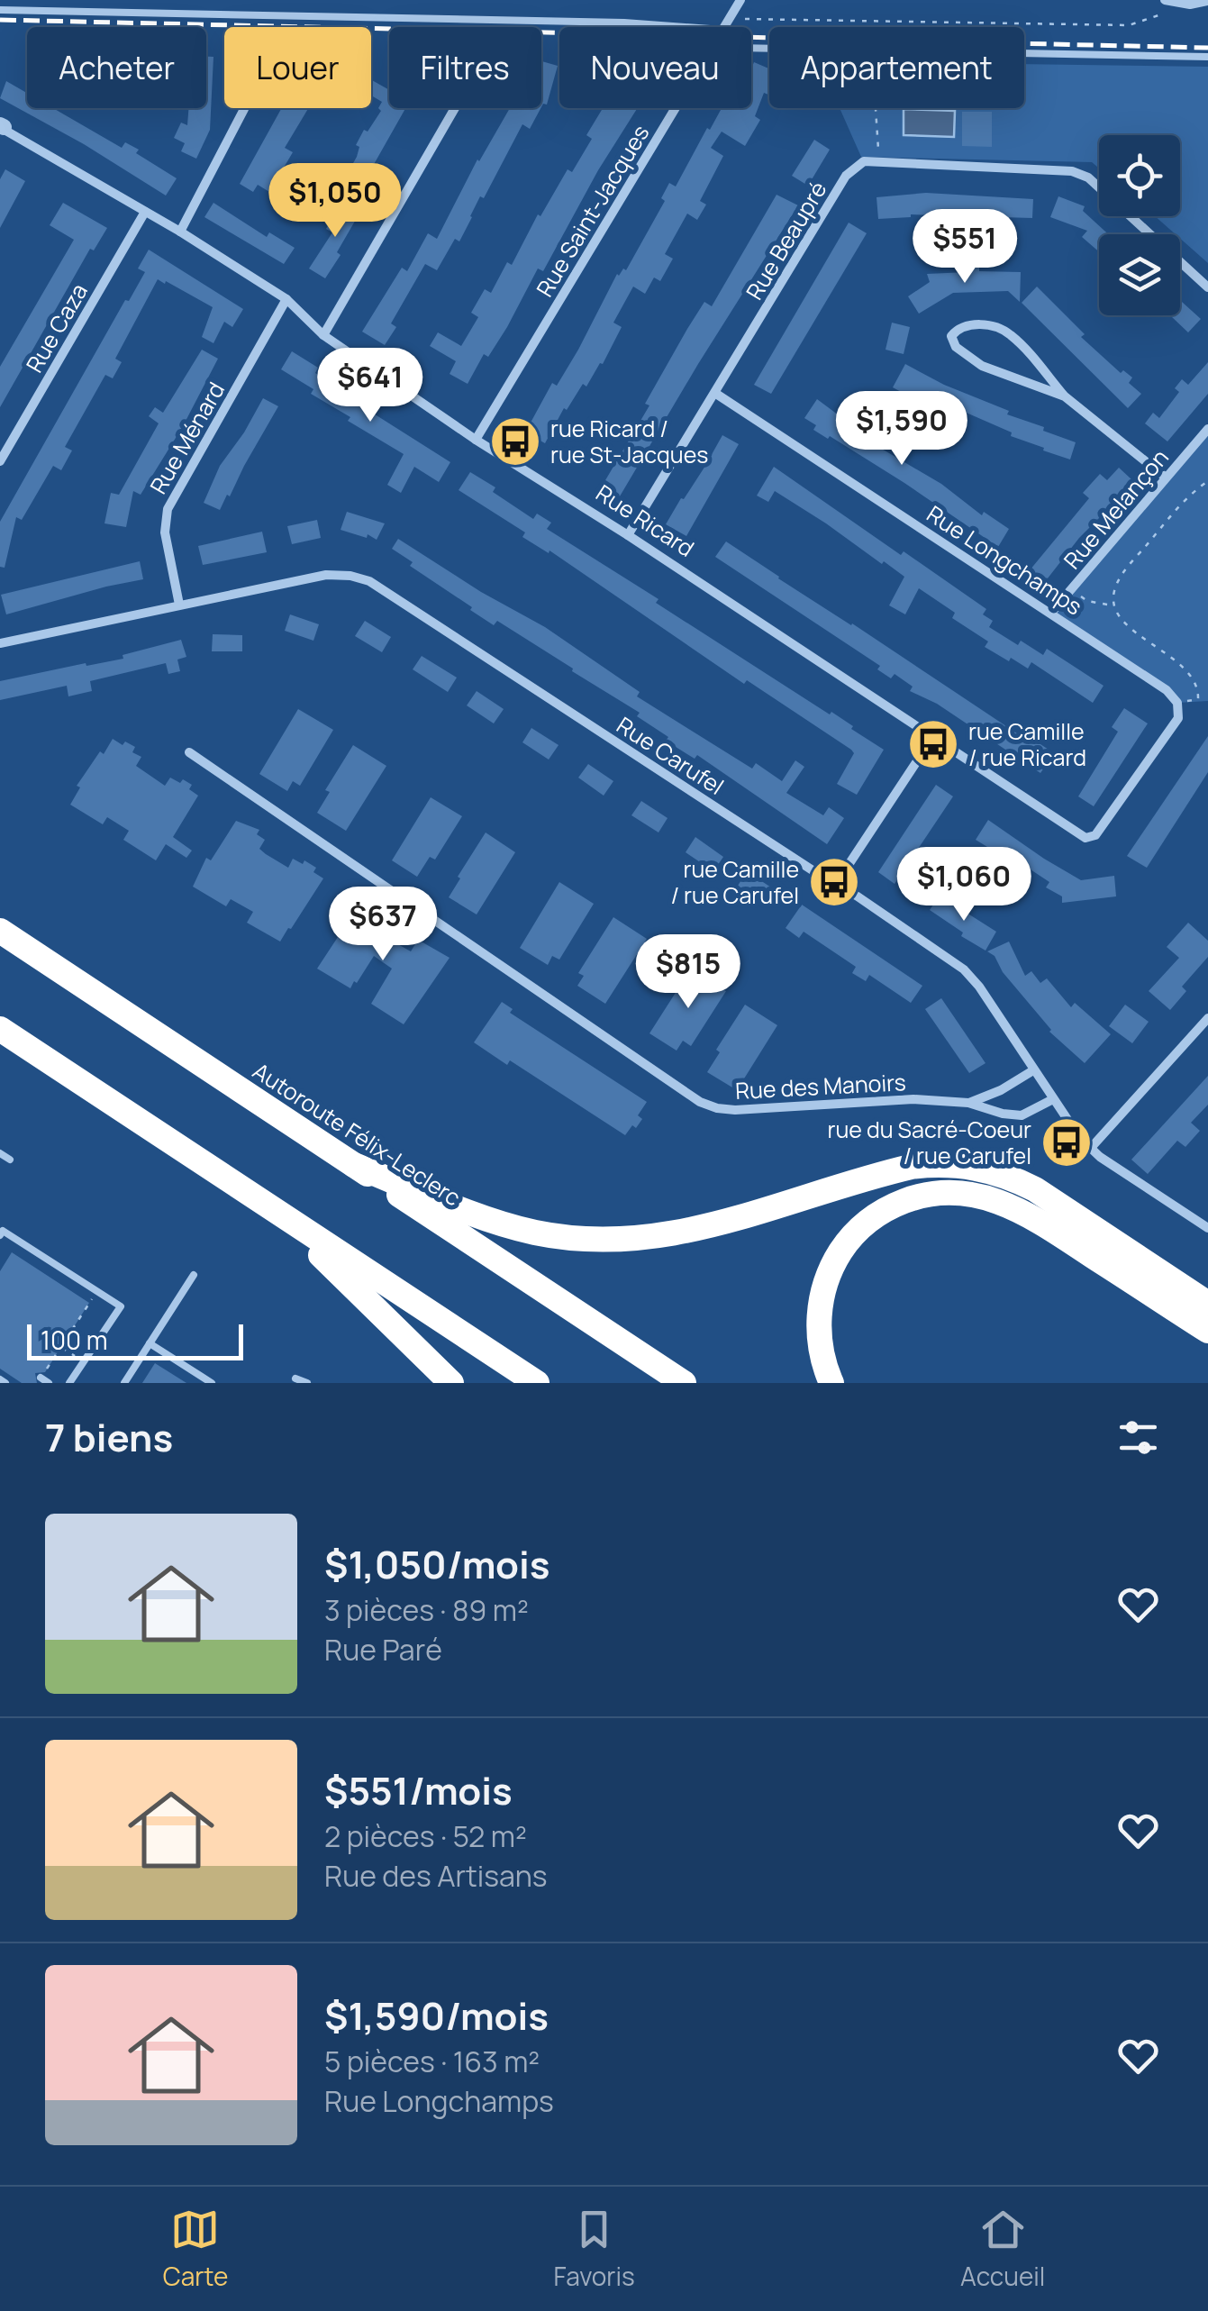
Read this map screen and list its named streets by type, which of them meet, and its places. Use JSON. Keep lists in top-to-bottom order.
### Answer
{
  "streets": {
    "highway": ["Autoroute Félix-Leclerc"],
    "street": [
      "Rue Saint-Jacques",
      "Rue Beaupré",
      "Rue Caza",
      "Rue Ménard",
      "Rue Melançon",
      "Rue Ricard",
      "Rue Longchamps",
      "Rue Carufel",
      "Rue des Manoirs"
    ]
  },
  "crossings": [
    ["Rue Saint-Jacques", "Rue Ricard"],
    ["Rue Beaupré", "Rue Ricard"],
    ["Rue Beaupré", "Rue Longchamps"],
    ["Rue Caza", "Rue Ricard"],
    ["Rue Ménard", "Rue Ricard"],
    ["Rue Ménard", "Rue Carufel"],
    ["Rue Melançon", "Rue Longchamps"],
    ["Rue Ricard", "Rue Longchamps"],
    ["Rue Carufel", "Rue des Manoirs"]
  ],
  "places": {
    "bus stop": [
      "rue Ricard / rue St-Jacques",
      "rue Camille / rue Ricard",
      "rue Camille / rue Carufel",
      "rue du Sacré-Coeur / rue Carufel"
    ]
  },
  "scale_bar": "100 m",
  "page": {
    "chip": [
      "Acheter",
      "Louer",
      "Filtres",
      "Nouveau",
      "Appartement"
    ],
    "price": [
      "$1,050",
      "$551",
      "$641",
      "$1,590",
      "$1,060",
      "$637",
      "$815"
    ],
    "scale": "100 m",
    "heading": "7 biens",
    "list": [
      {
        "name": "$1,050/mois",
        "note": "3 pièces · 89 m² · Rue Paré"
      },
      {
        "name": "$551/mois",
        "note": "2 pièces · 52 m² · Rue des Artisans"
      },
      {
        "name": "$1,590/mois",
        "note": "5 pièces · 163 m² · Rue Longchamps"
      }
    ],
    "tabs": ["Carte", "Favoris", "Accueil"]
  }
}
